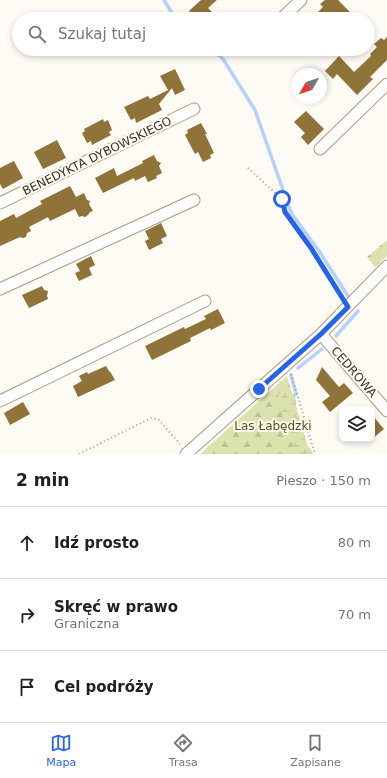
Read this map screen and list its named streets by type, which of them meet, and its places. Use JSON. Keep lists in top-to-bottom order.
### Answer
{
  "streets": {
    "street": ["BENEDYKTA DYBOWSKIEGO", "CEDROWA"]
  },
  "parks": ["Las Łabędzki"],
  "north": "bottom left",
  "page": {
    "search": "Szukaj tutaj",
    "heading": ["2 min", "Pieszo · 150 m"],
    "list": [
      ["Idź prosto", "80 m"],
      ["Skręć w prawo", "Graniczna", "70 m"],
      "Cel podróży"
    ],
    "nav": ["Mapa", "Trasa", "Zapisane"]
  }
}
